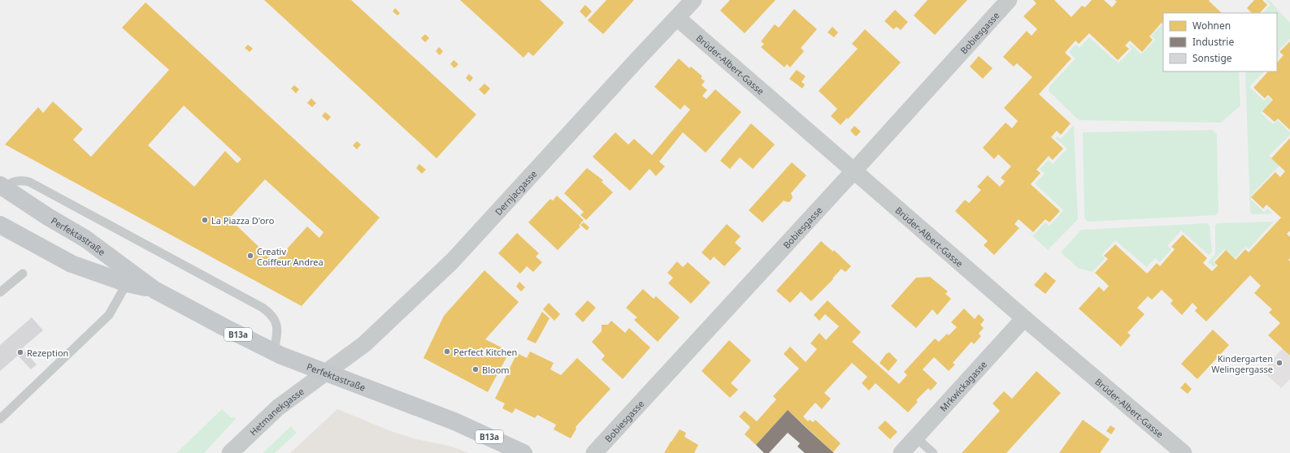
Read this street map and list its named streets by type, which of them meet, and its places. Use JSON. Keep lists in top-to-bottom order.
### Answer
{
  "streets": {
    "main road": ["Perfektastraße", "B13a"],
    "street": [
      "Bobiesgasse",
      "Brüder-Albert-Gasse",
      "Dernjacgasse",
      "Mrkwickagasse",
      "Hetmanekgasse"
    ]
  },
  "crossings": [
    ["Bobiesgasse", "Brüder-Albert-Gasse"],
    ["Brüder-Albert-Gasse", "Dernjacgasse"],
    ["Brüder-Albert-Gasse", "Mrkwickagasse"],
    ["Dernjacgasse", "Perfektastraße"],
    ["Dernjacgasse", "Hetmanekgasse"],
    ["Perfektastraße", "Hetmanekgasse"]
  ],
  "places": [
    "La Piazza D'oro",
    "Creativ Coiffeur Andrea",
    "Perfect Kitchen",
    "Rezeption",
    "Kindergarten Welingergasse",
    "Bloom"
  ],
  "legend": ["Wohnen", "Industrie", "Sonstige"]
}
